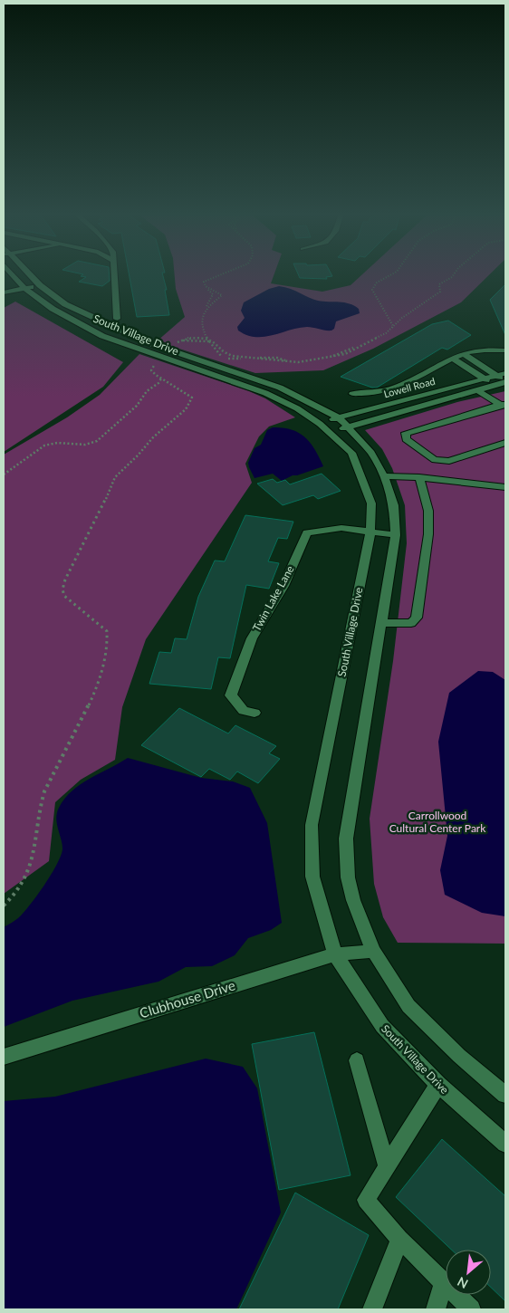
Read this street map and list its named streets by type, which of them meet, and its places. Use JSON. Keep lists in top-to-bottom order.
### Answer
{
  "streets": {
    "street": [
      "South Village Drive",
      "Lowell Road",
      "Twin Lake Lane",
      "Clubhouse Drive"
    ]
  },
  "crossings": [
    ["South Village Drive", "Lowell Road"],
    ["South Village Drive", "Twin Lake Lane"],
    ["South Village Drive", "Clubhouse Drive"]
  ],
  "parks": ["Carrollwood Cultural Center Park"],
  "north": "bottom left"
}
